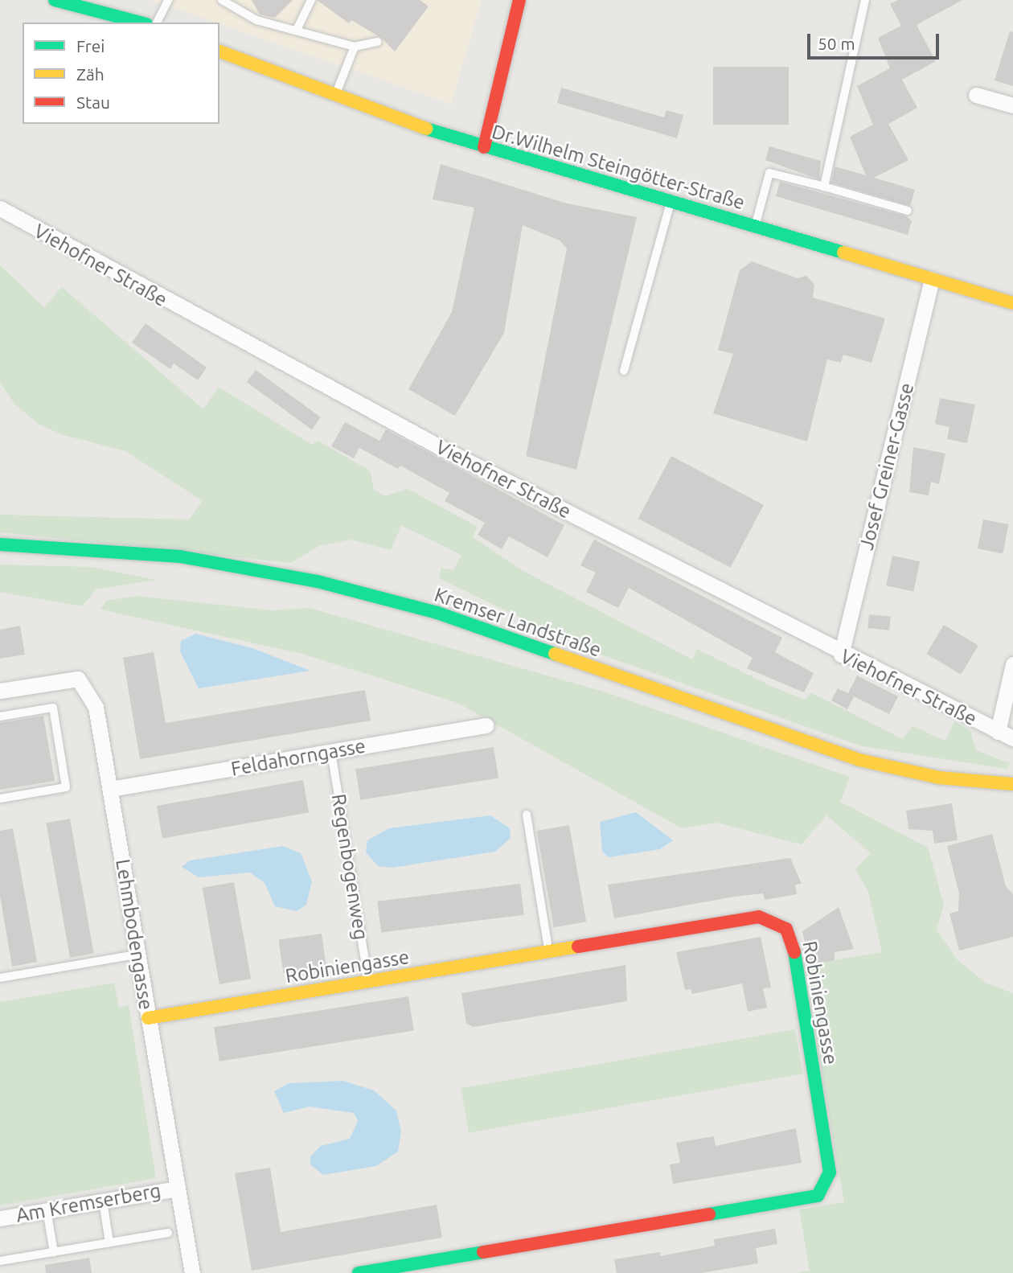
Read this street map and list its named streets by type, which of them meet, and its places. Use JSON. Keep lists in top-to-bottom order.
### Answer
{
  "streets": {
    "main road": ["Dr.Wilhelm Steingötter-Straße", "Kremser Landstraße", "Robiniengasse"],
    "street": [
      "Viehofner Straße",
      "Josef Greiner-Gasse",
      "Feldahorngasse",
      "Lehmbodengasse",
      "Am Kremserberg"
    ],
    "lane": ["Regenbogenweg"]
  },
  "crossings": [
    ["Dr.Wilhelm Steingötter-Straße", "Josef Greiner-Gasse"],
    ["Viehofner Straße", "Josef Greiner-Gasse"],
    ["Feldahorngasse", "Regenbogenweg"],
    ["Feldahorngasse", "Lehmbodengasse"],
    ["Regenbogenweg", "Robiniengasse"],
    ["Lehmbodengasse", "Robiniengasse"],
    ["Lehmbodengasse", "Am Kremserberg"]
  ],
  "legend": ["Frei", "Zäh", "Stau"],
  "scale_bar": "50 m"
}
